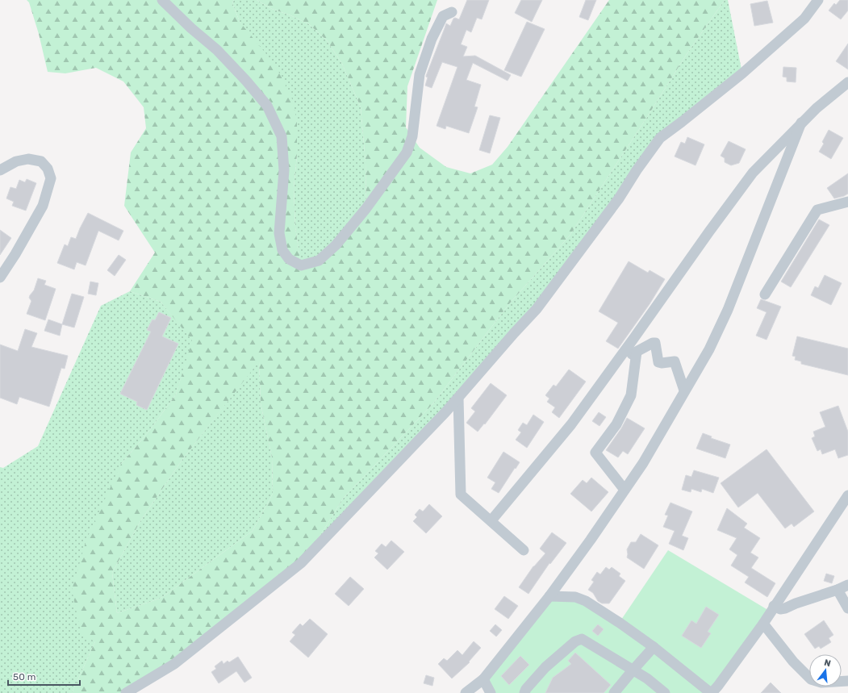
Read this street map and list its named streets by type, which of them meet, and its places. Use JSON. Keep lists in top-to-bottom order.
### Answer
{
  "scale_bar": "50 m",
  "north": "top"
}
